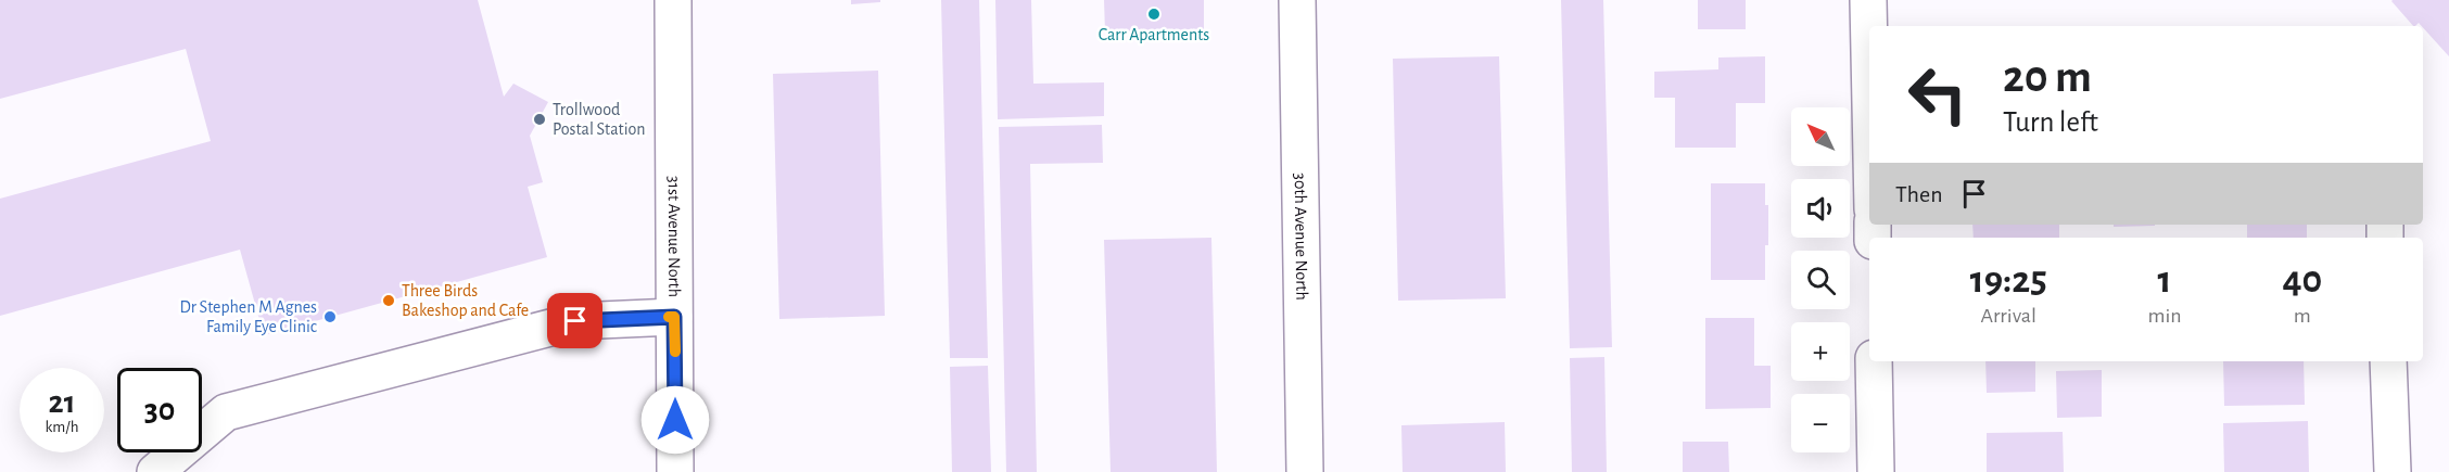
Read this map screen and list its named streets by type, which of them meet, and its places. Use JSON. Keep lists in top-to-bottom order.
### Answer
{
  "streets": {
    "street": ["31st Avenue North", "30th Avenue North"]
  },
  "places": [
    "Carr Apartments",
    "Trollwood Postal Station",
    "Three Birds Bakeshop and Cafe",
    "Dr Stephen M Agnes Family Eye Clinic"
  ],
  "north": "top left",
  "page": {
    "turn": ["20 m", "Turn left"],
    "map_buttons": ["+", "−"],
    "then": "Then",
    "eta": [
      "19:25",
      "Arrival",
      "1",
      "min",
      "40",
      "m"
    ],
    "speed": "21 km/h",
    "limit": "30"
  }
}
